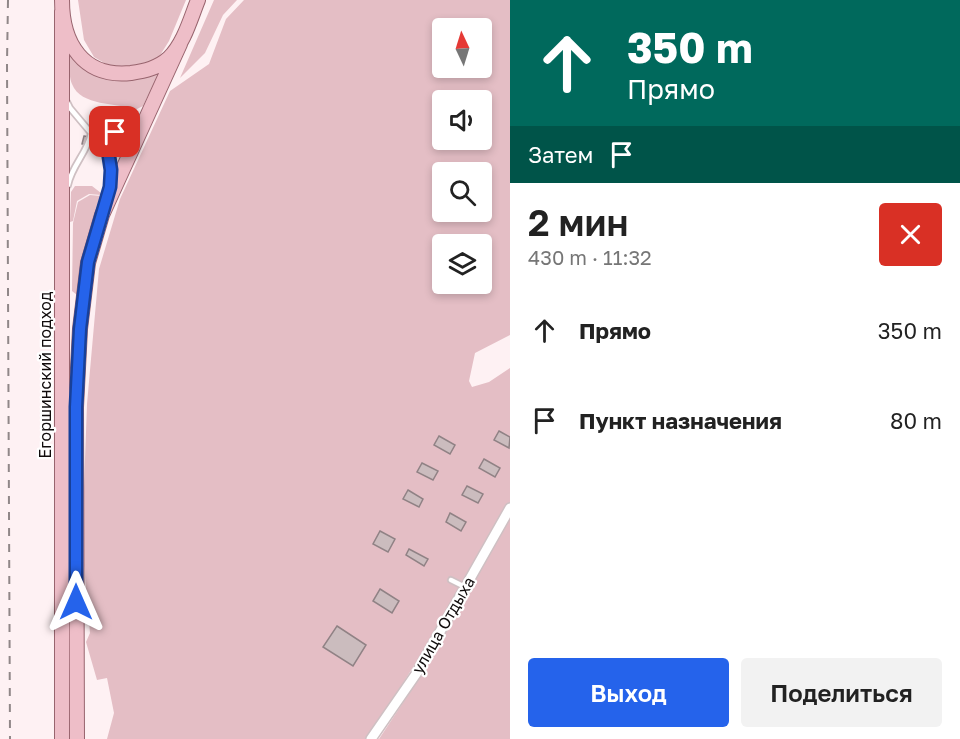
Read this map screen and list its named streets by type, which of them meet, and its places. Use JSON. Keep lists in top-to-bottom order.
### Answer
{
  "streets": {
    "main road": ["Егоршинский подход"],
    "street": ["улица Отдыха"]
  },
  "north": "top",
  "page": {
    "turn": ["350 m", "Прямо"],
    "then": "Затем",
    "heading": ["2 мин", "430 m · 11:32"],
    "list": [
      {
        "name": "Прямо",
        "value": "350 m"
      },
      {
        "name": "Пункт назначения",
        "value": "80 m"
      }
    ],
    "buttons": ["Выход", "Поделиться"]
  }
}
